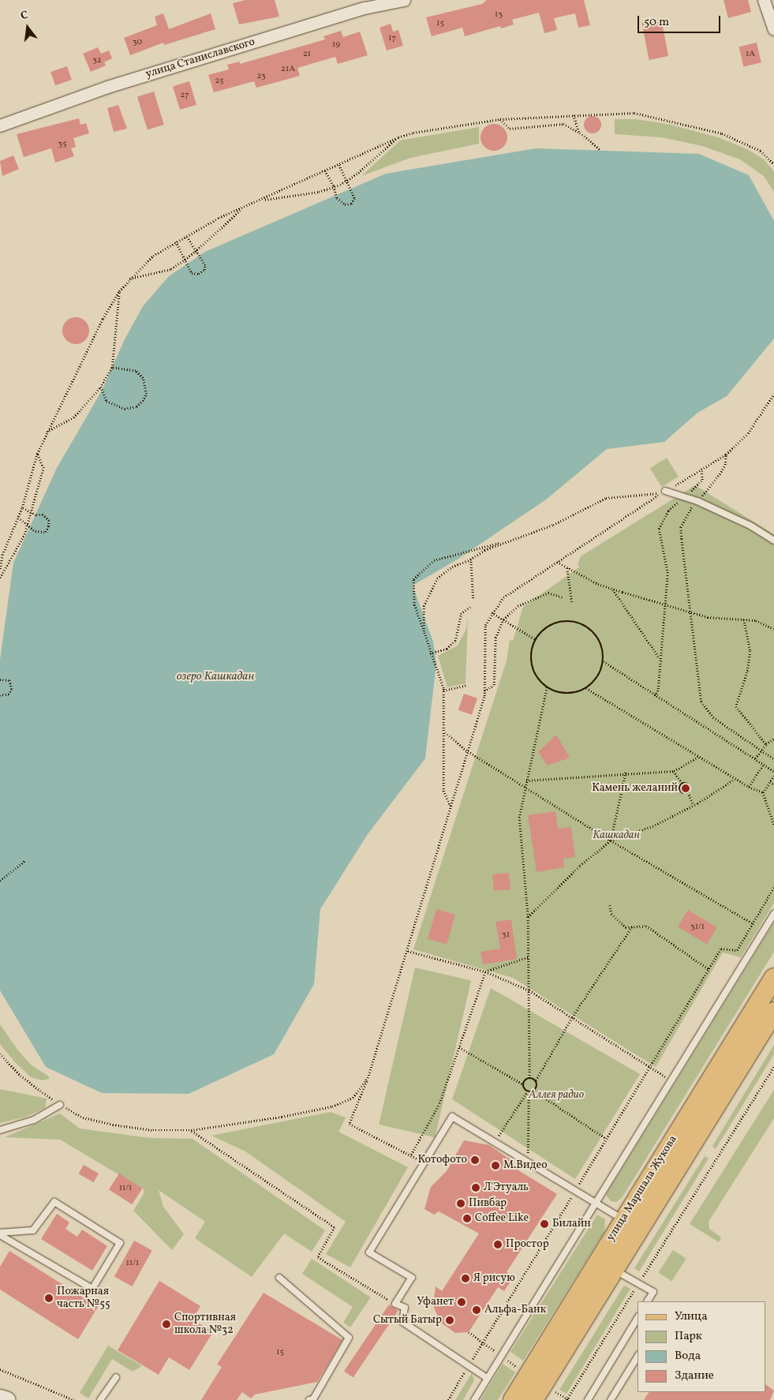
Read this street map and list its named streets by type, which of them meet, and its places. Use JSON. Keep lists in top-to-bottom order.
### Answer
{
  "streets": {
    "main road": ["улица Маршала Жукова"],
    "street": ["улица Станиславского"]
  },
  "water": ["озеро Кашкадан"],
  "parks": ["Кашкадан", "Аллея радио"],
  "places": [
    "Камень желаний",
    "Котофото",
    "М.Видео",
    "Л'Этуаль",
    "Пивбар",
    "Coffee Like",
    "Билайн",
    "Простор",
    "Я рисую",
    "Пожарная часть №55",
    "Уфанет",
    "Альфа-Банк",
    "Сытый Батыр",
    "Спортивная школа №32"
  ],
  "house_numbers": [
    "13",
    "15",
    "17",
    "30",
    "19",
    "21",
    "1А",
    "32",
    "21А",
    "23",
    "25",
    "27",
    "35",
    "31/1",
    "31",
    "11/1",
    "11/1",
    "15"
  ],
  "legend": [
    "Улица",
    "Парк",
    "Вода",
    "Здание"
  ],
  "scale_bar": "50 m",
  "north": "top"
}
